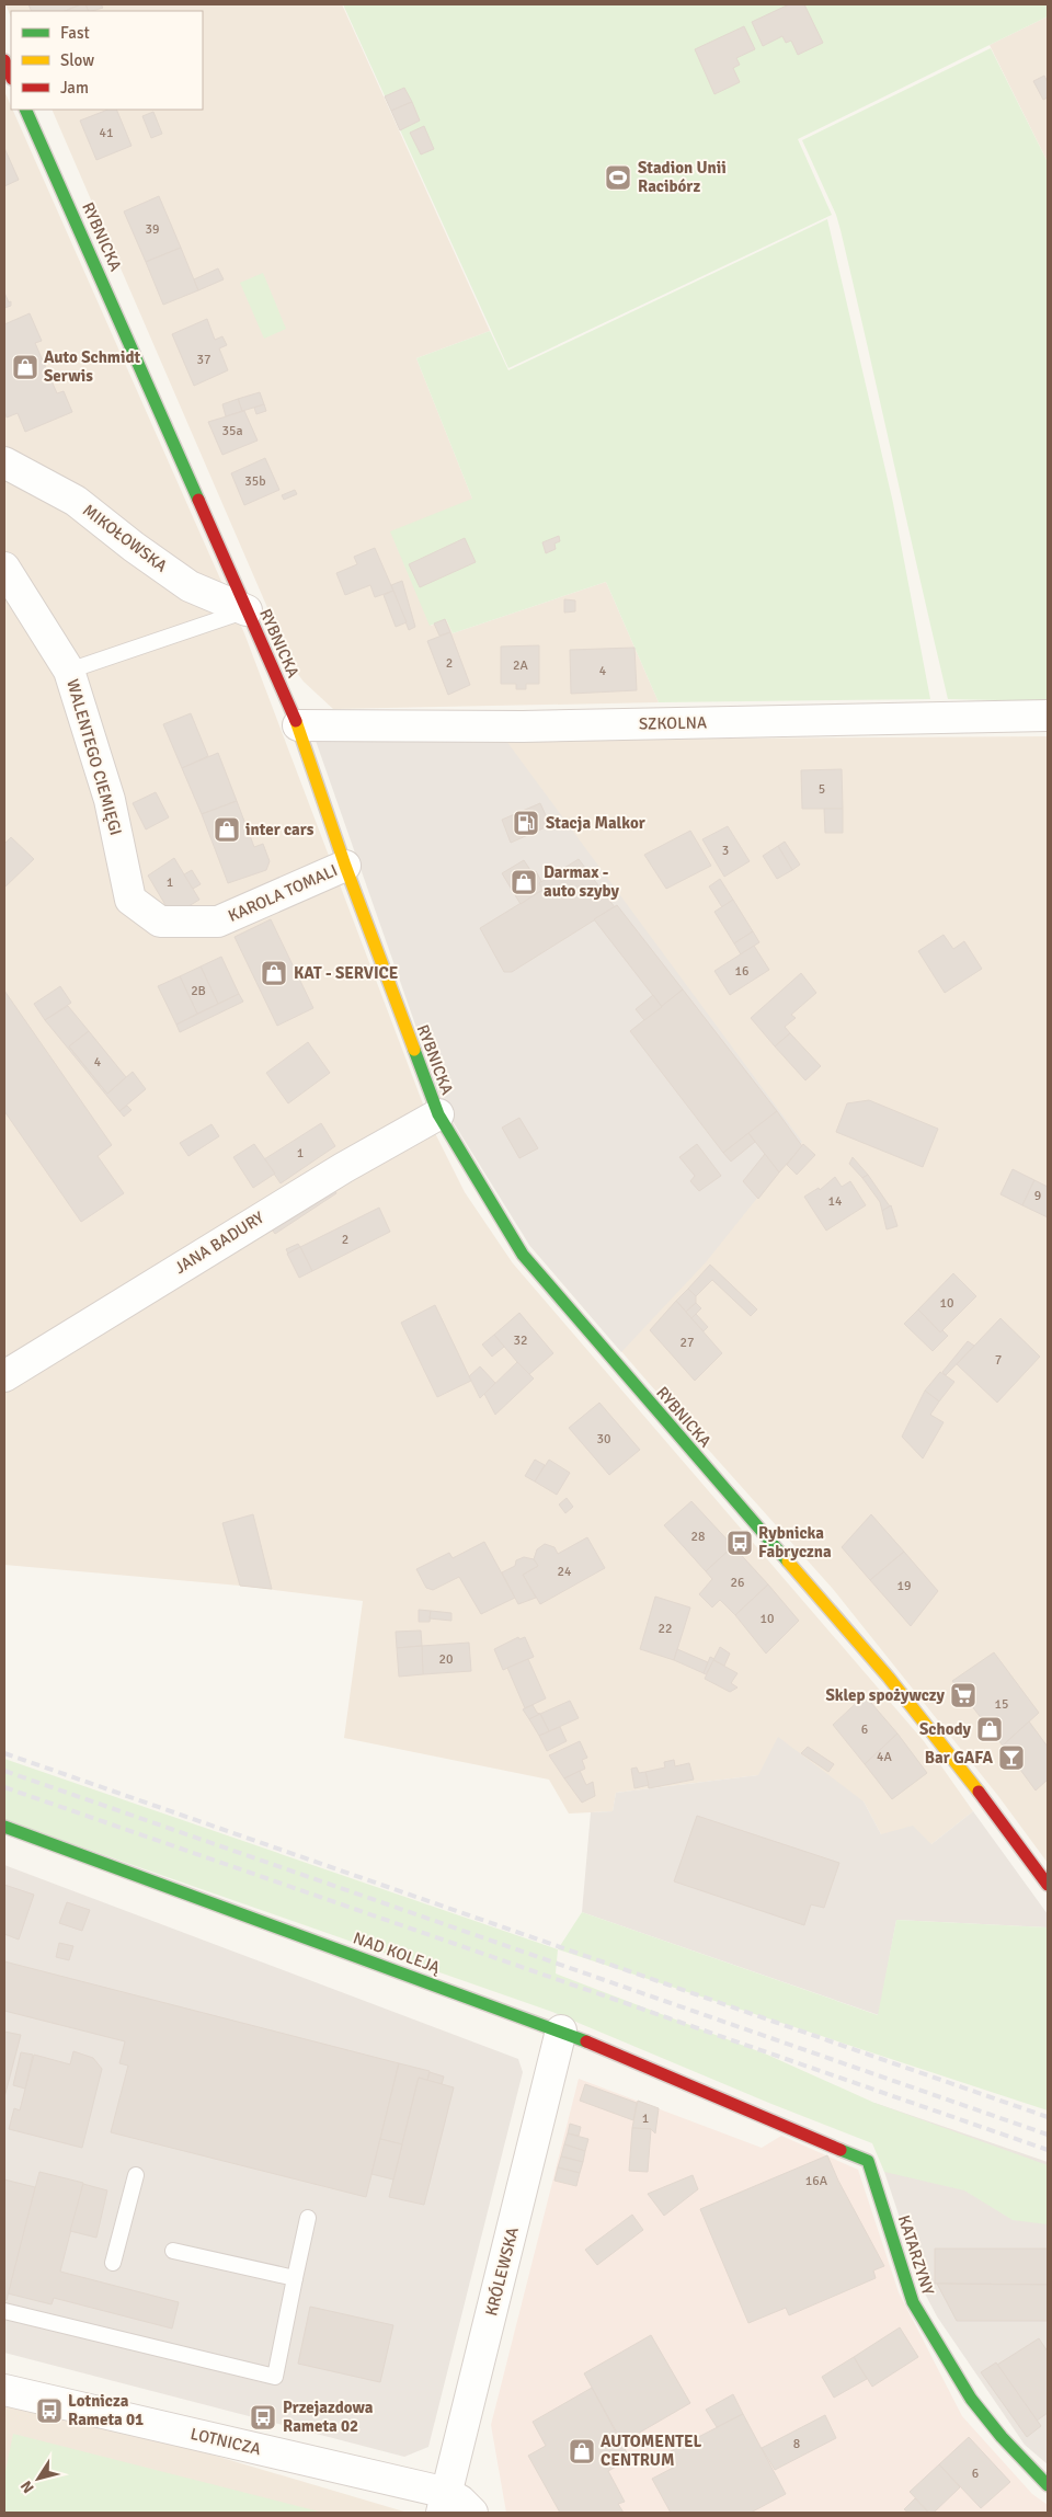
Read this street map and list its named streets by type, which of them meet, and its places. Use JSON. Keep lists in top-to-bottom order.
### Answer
{
  "streets": {
    "street": [
      "RYBNICKA",
      "MIKOŁOWSKA",
      "SZKOLNA",
      "WALENTEGO CIEMIĘGI",
      "KAROLA TOMALI",
      "JANA BADURY",
      "NAD KOLEJĄ",
      "KATARZYNY",
      "KRÓLEWSKA",
      "LOTNICZA"
    ]
  },
  "crossings": [
    ["RYBNICKA", "MIKOŁOWSKA"],
    ["RYBNICKA", "SZKOLNA"],
    ["RYBNICKA", "KAROLA TOMALI"],
    ["RYBNICKA", "JANA BADURY"],
    ["WALENTEGO CIEMIĘGI", "KAROLA TOMALI"],
    ["NAD KOLEJĄ", "KATARZYNY"],
    ["NAD KOLEJĄ", "KRÓLEWSKA"],
    ["KRÓLEWSKA", "LOTNICZA"]
  ],
  "places": {
    "sports": ["Stadion Unii Racibórz"],
    "shop": [
      "Auto Schmidt Serwis",
      "inter cars",
      "Darmax - auto szyby",
      "KAT - SERVICE",
      "Schody",
      "AUTOMENTEL CENTRUM"
    ],
    "fuel station": ["Stacja Malkor"],
    "bus stop": ["Rybnicka Fabryczna", "Lotnicza Rameta 01", "Przejazdowa Rameta 02"],
    "supermarket": ["Sklep spożywczy"],
    "bar": ["Bar GAFA"]
  },
  "house_numbers": [
    "41",
    "39",
    "37",
    "35a",
    "35b",
    "2",
    "2A",
    "4",
    "5",
    "3",
    "1",
    "16",
    "2B",
    "4",
    "1",
    "9",
    "14",
    "2",
    "10",
    "32",
    "27",
    "7",
    "30",
    "28",
    "24",
    "26",
    "19",
    "10",
    "22",
    "20",
    "15",
    "6",
    "4A",
    "1",
    "16A",
    "8",
    "6"
  ],
  "legend": ["Fast", "Slow", "Jam"],
  "north": "bottom left"
}
